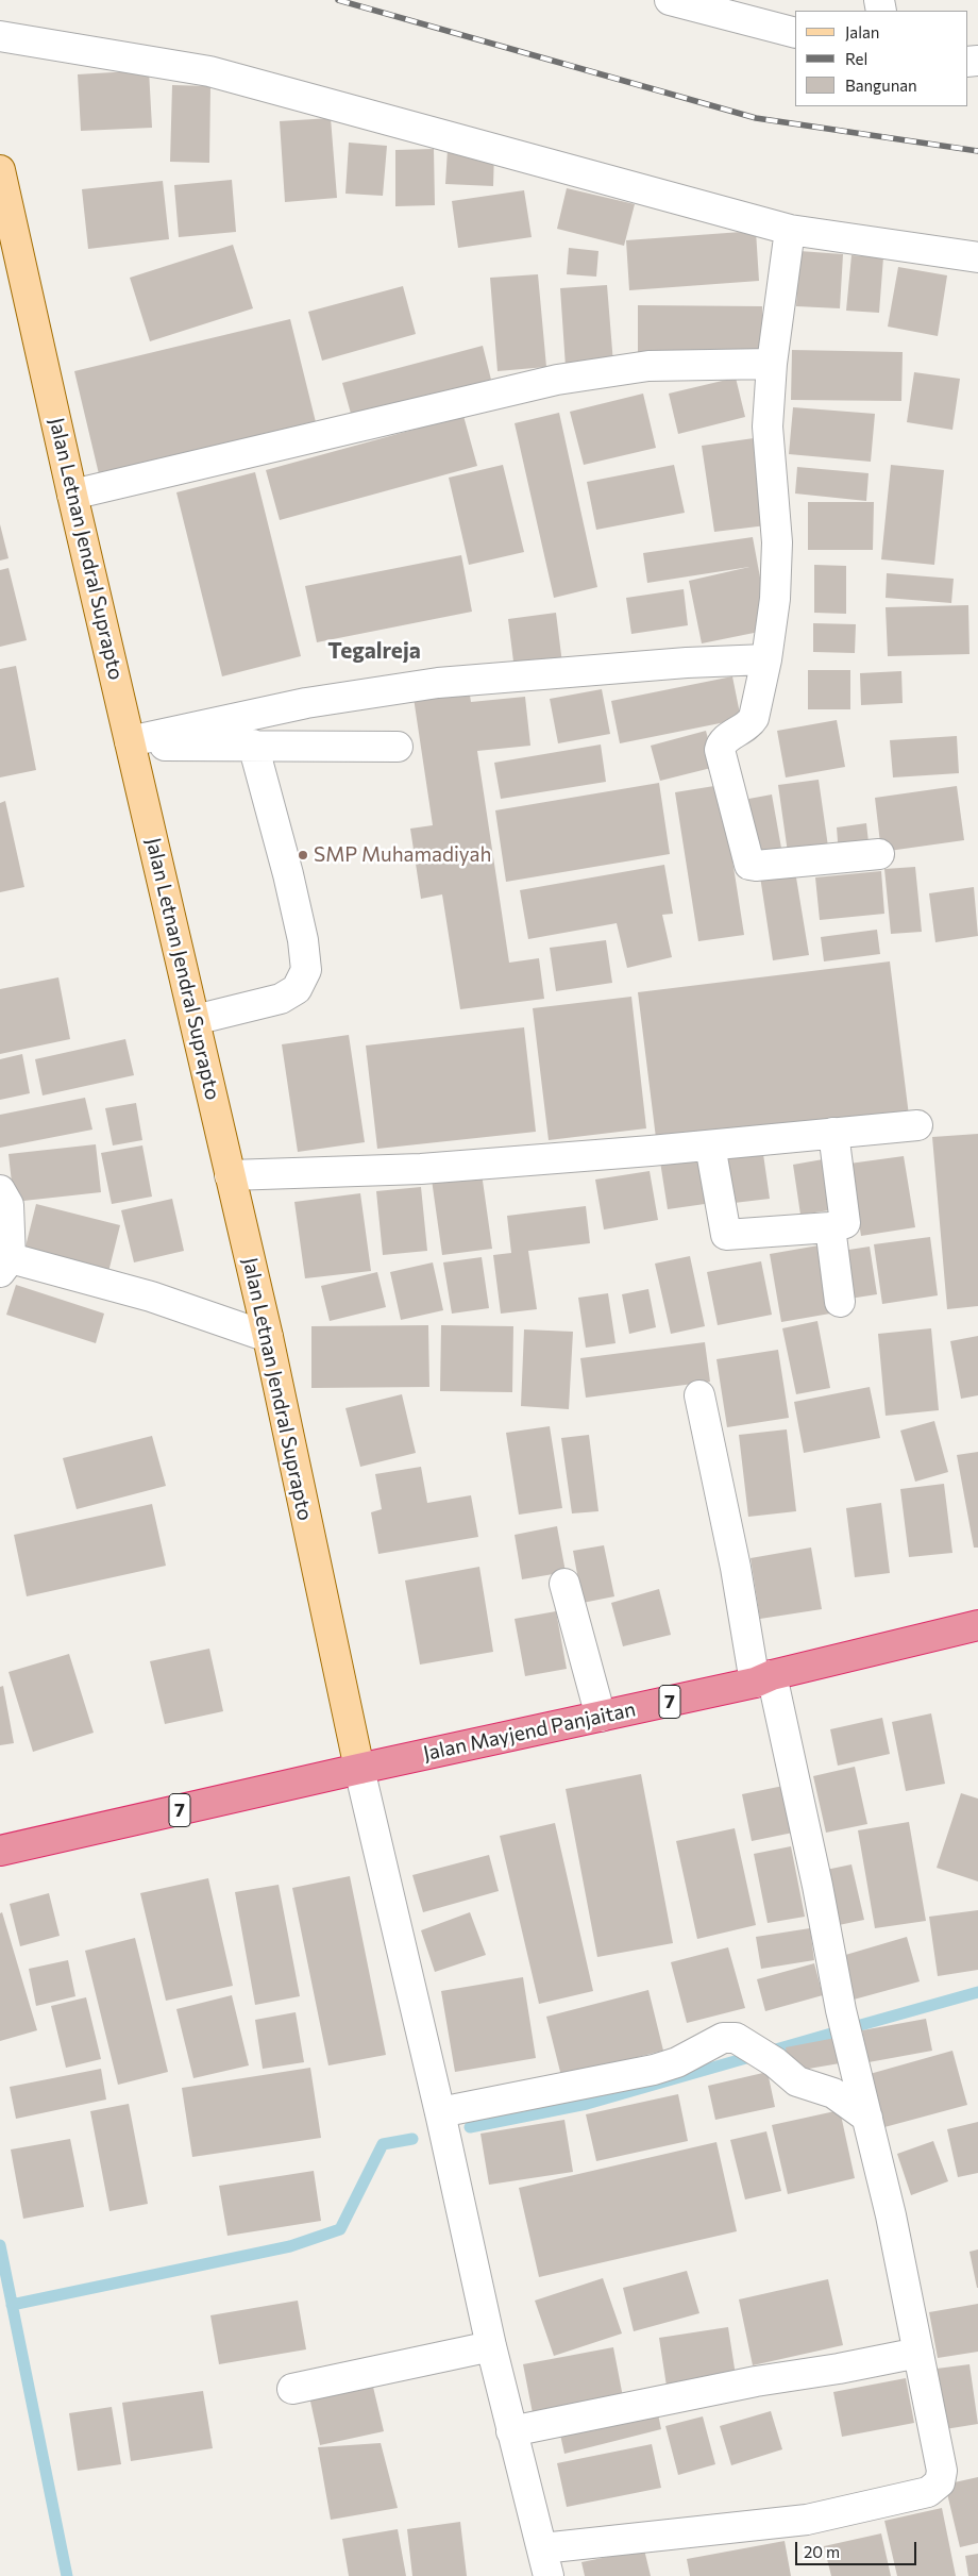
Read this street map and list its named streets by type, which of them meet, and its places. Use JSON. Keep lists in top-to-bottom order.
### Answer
{
  "streets": {
    "highway": ["7", "Jalan Mayjend Panjaitan"],
    "main road": ["Jalan Letnan Jendral Suprapto"]
  },
  "crossings": [
    ["Jalan Letnan Jendral Suprapto", "7"],
    ["Jalan Letnan Jendral Suprapto", "Jalan Mayjend Panjaitan"],
    ["7", "Jalan Mayjend Panjaitan"]
  ],
  "districts": ["Tegalreja"],
  "places": ["SMP Muhamadiyah"],
  "legend": ["Jalan", "Rel", "Bangunan"],
  "scale_bar": "20 m"
}
